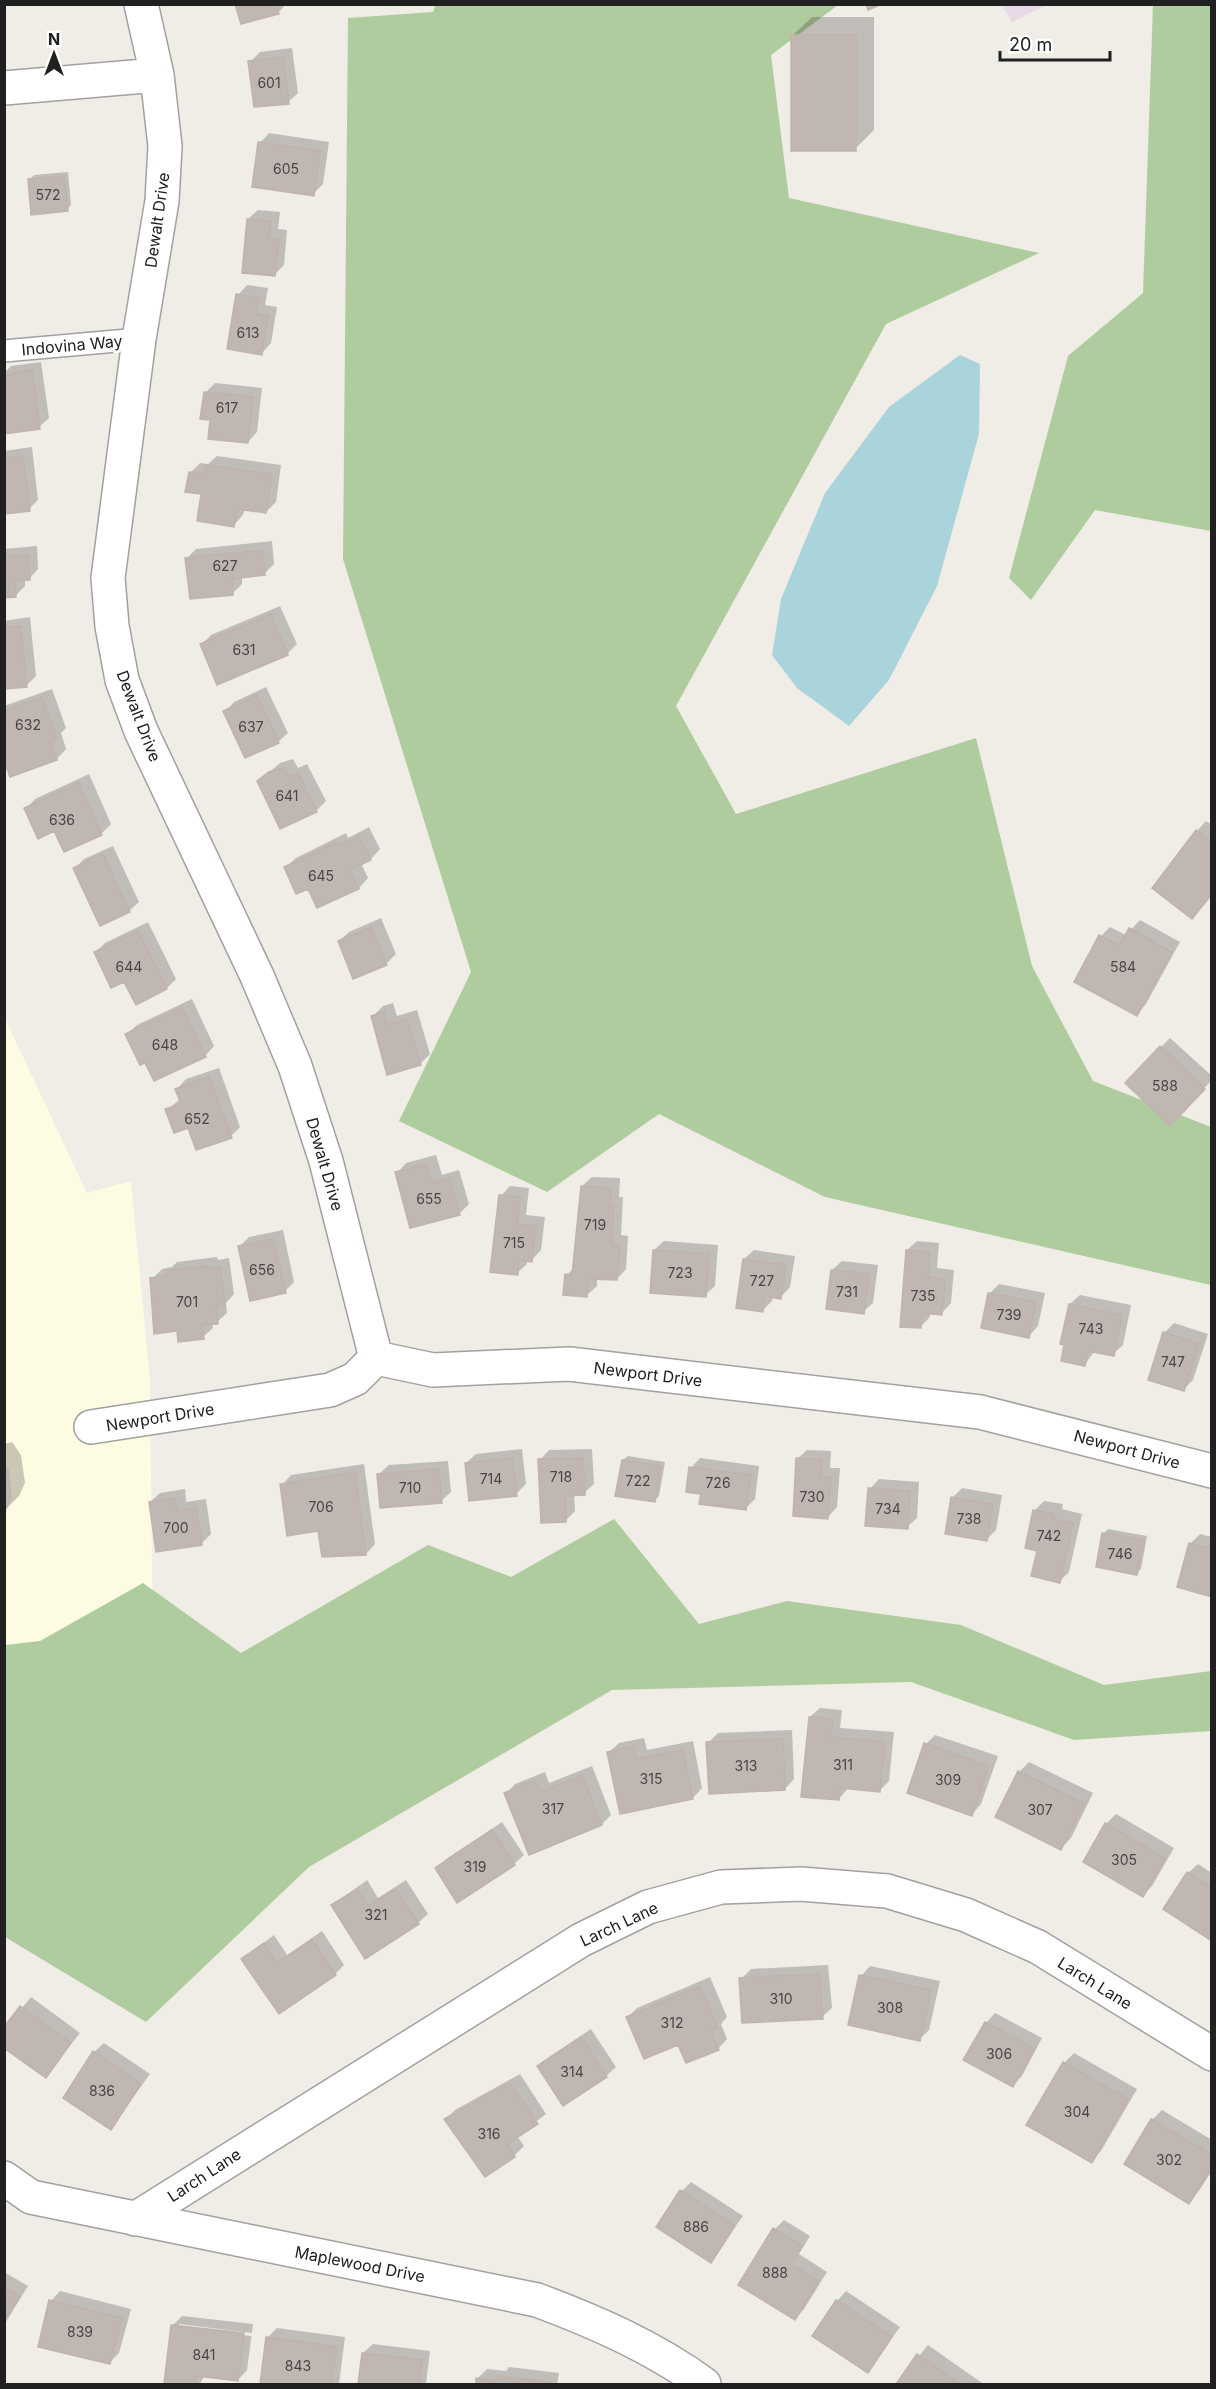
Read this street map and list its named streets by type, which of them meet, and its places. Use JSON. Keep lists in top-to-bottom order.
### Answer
{
  "streets": {
    "street": [
      "Dewalt Drive",
      "Newport Drive",
      "Larch Lane",
      "Maplewood Drive"
    ],
    "lane": ["Indovina Way"]
  },
  "crossings": [
    ["Dewalt Drive", "Indovina Way"],
    ["Dewalt Drive", "Newport Drive"],
    ["Larch Lane", "Maplewood Drive"]
  ],
  "house_numbers": [
    "601",
    "605",
    "572",
    "613",
    "617",
    "627",
    "631",
    "632",
    "637",
    "641",
    "636",
    "645",
    "644",
    "584",
    "648",
    "588",
    "652",
    "655",
    "719",
    "715",
    "656",
    "723",
    "727",
    "731",
    "735",
    "701",
    "739",
    "743",
    "747",
    "718",
    "714",
    "722",
    "726",
    "710",
    "730",
    "706",
    "734",
    "738",
    "700",
    "742",
    "746",
    "311",
    "313",
    "315",
    "309",
    "317",
    "307",
    "305",
    "319",
    "321",
    "310",
    "308",
    "312",
    "306",
    "314",
    "836",
    "304",
    "316",
    "302",
    "886",
    "888",
    "839",
    "841",
    "843"
  ],
  "scale_bar": "20 m",
  "north": "top"
}
